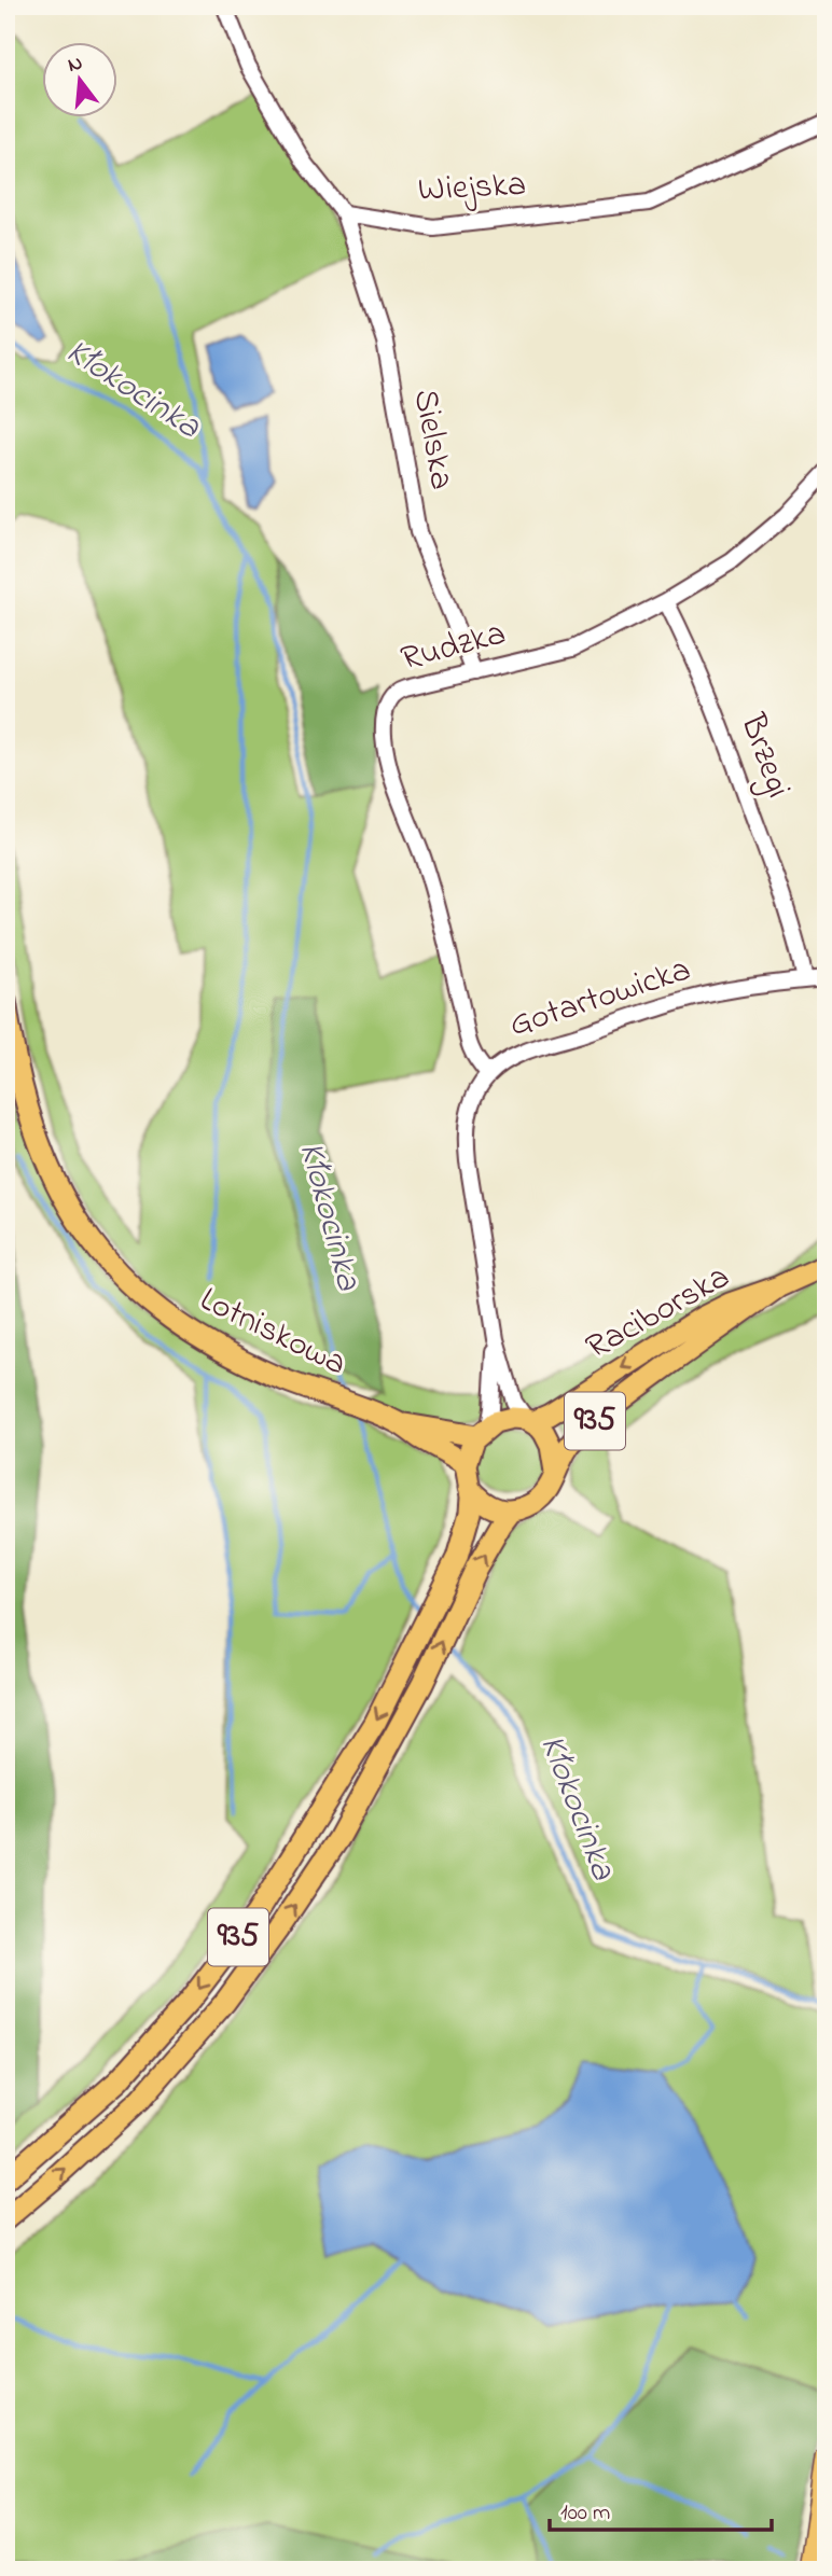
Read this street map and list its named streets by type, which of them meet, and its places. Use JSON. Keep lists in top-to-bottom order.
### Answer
{
  "streets": {
    "main road": ["Raciborska", "Lotniskowa", "935"],
    "street": [
      "Wiejska",
      "Sielska",
      "Rudzka",
      "Brzegi",
      "Gotartowicka"
    ]
  },
  "crossings": [
    ["Wiejska", "Sielska"],
    ["Sielska", "Rudzka"],
    ["Rudzka", "Brzegi"],
    ["Rudzka", "Gotartowicka"],
    ["Brzegi", "Gotartowicka"],
    ["Gotartowicka", "Raciborska"],
    ["Gotartowicka", "Lotniskowa"],
    ["Gotartowicka", "935"],
    ["Raciborska", "Lotniskowa"],
    ["Raciborska", "935"],
    ["Lotniskowa", "935"]
  ],
  "water": ["Kłokocinka"],
  "scale_bar": "100 m",
  "north": "top"
}
